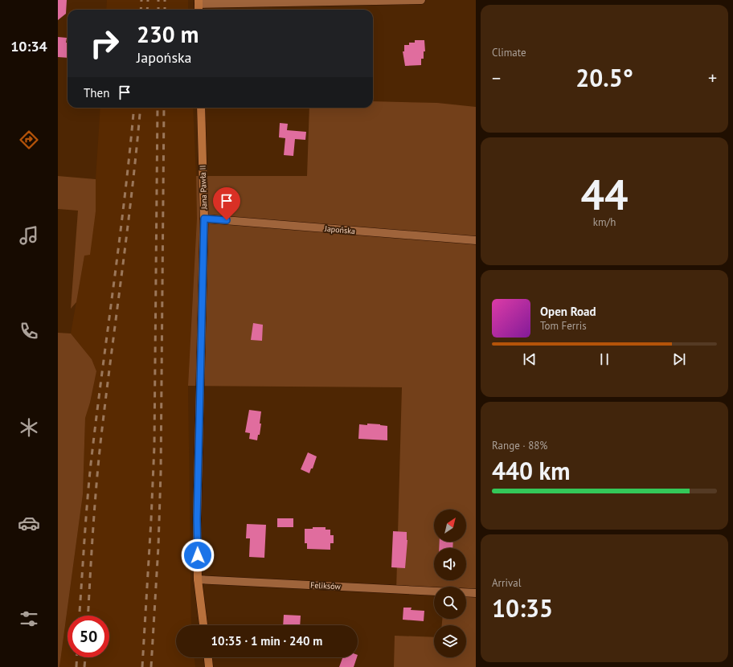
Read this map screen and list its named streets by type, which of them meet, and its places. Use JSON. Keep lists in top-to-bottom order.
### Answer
{
  "streets": {
    "main road": ["Jana Pawła II"],
    "street": ["Japońska", "Feliksów"]
  },
  "crossings": [
    ["Jana Pawła II", "Japońska"],
    ["Jana Pawła II", "Feliksów"]
  ],
  "north": "top right",
  "page": {
    "tabs": "10:34",
    "tile": [
      "Climate",
      ["44", "km/h"],
      ["Range · 88%", "440 km"],
      ["Arrival", "10:35"]
    ],
    "turn": ["230 m", "Japońska"],
    "heat": ["−", "20.5°", "+"],
    "then": "Then",
    "song": ["Open Road", "Tom Ferris"],
    "limit": "50",
    "trip": "10:35 · 1 min · 240 m"
  }
}
